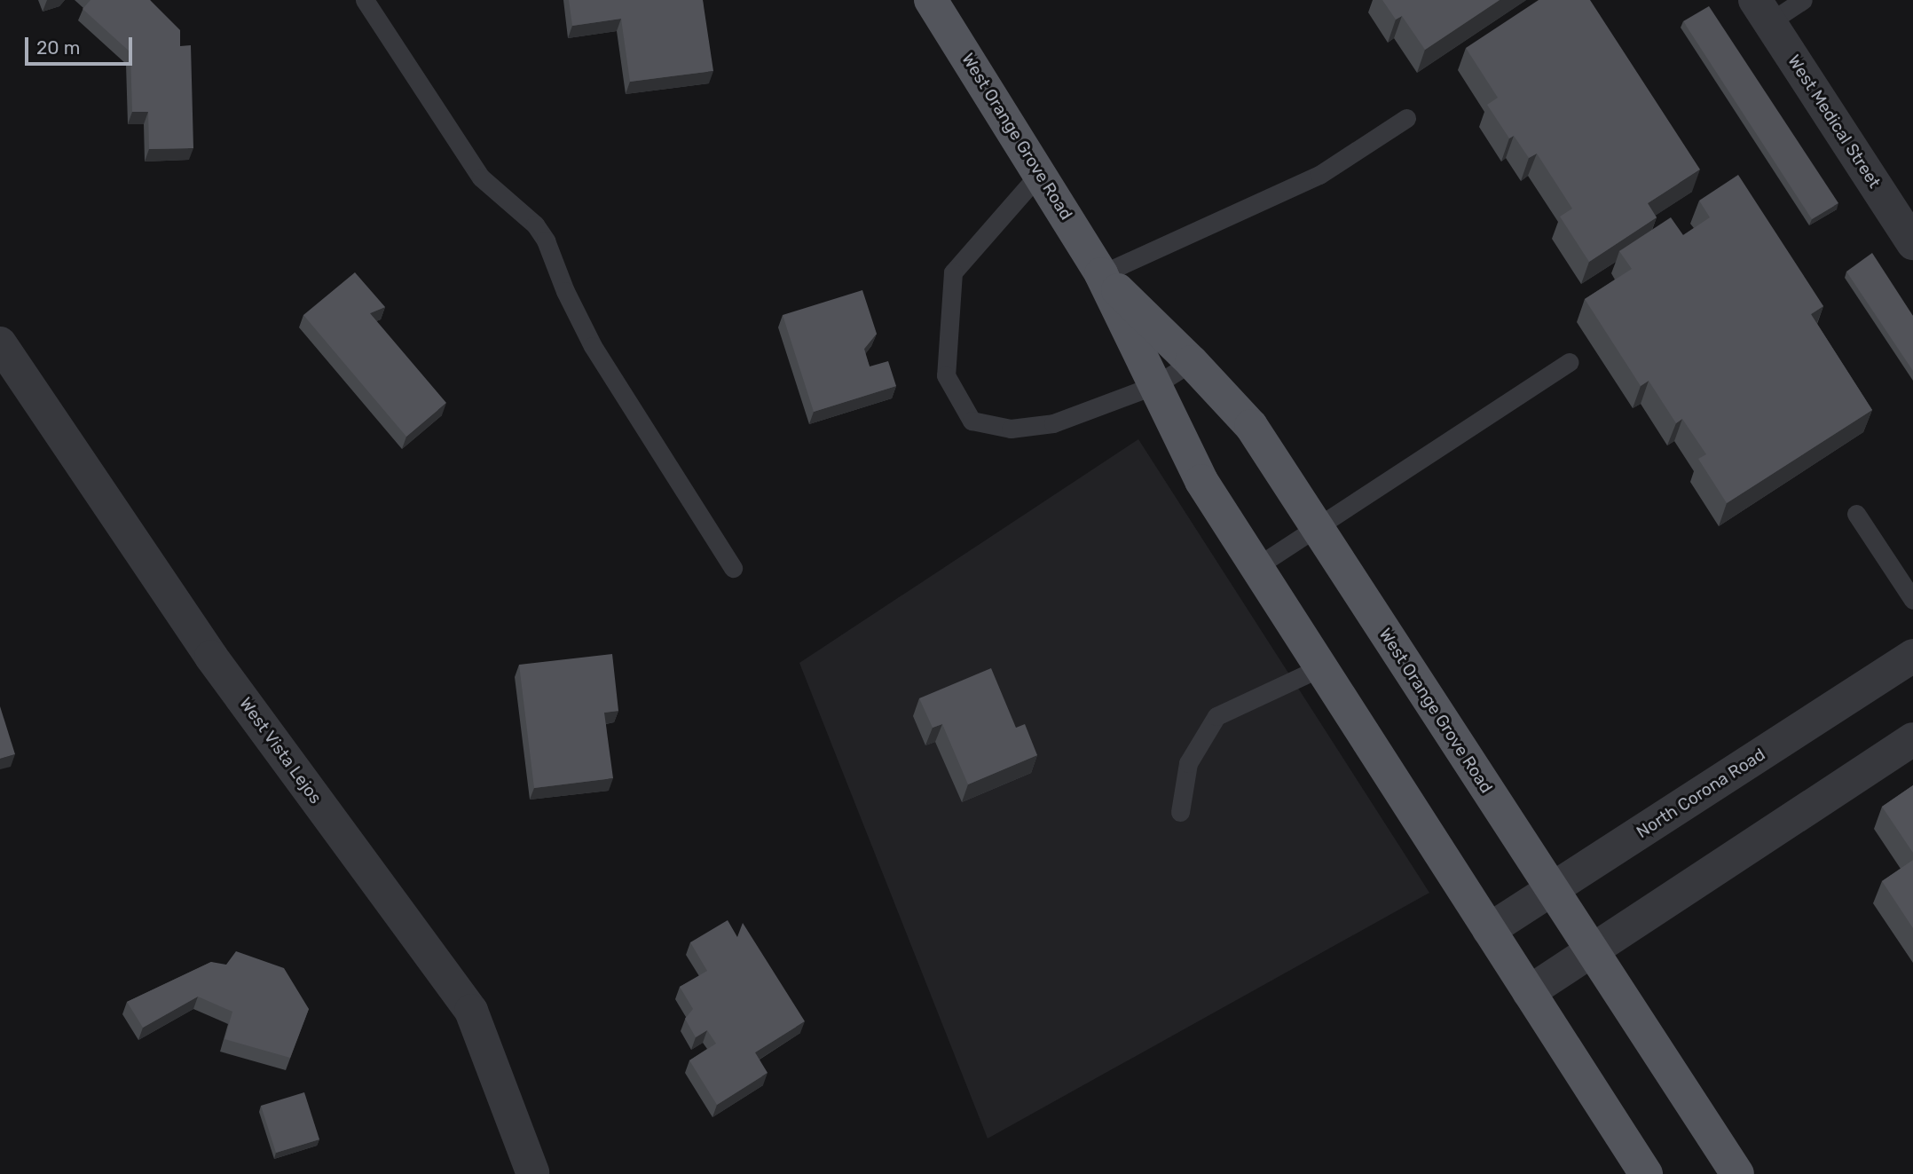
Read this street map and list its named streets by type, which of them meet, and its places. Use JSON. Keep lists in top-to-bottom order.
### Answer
{
  "streets": {
    "main road": ["West Orange Grove Road"],
    "street": ["West Medical Street", "West Vista Lejos", "North Corona Road"]
  },
  "crossings": [
    ["West Orange Grove Road", "North Corona Road"]
  ],
  "scale_bar": "20 m"
}
